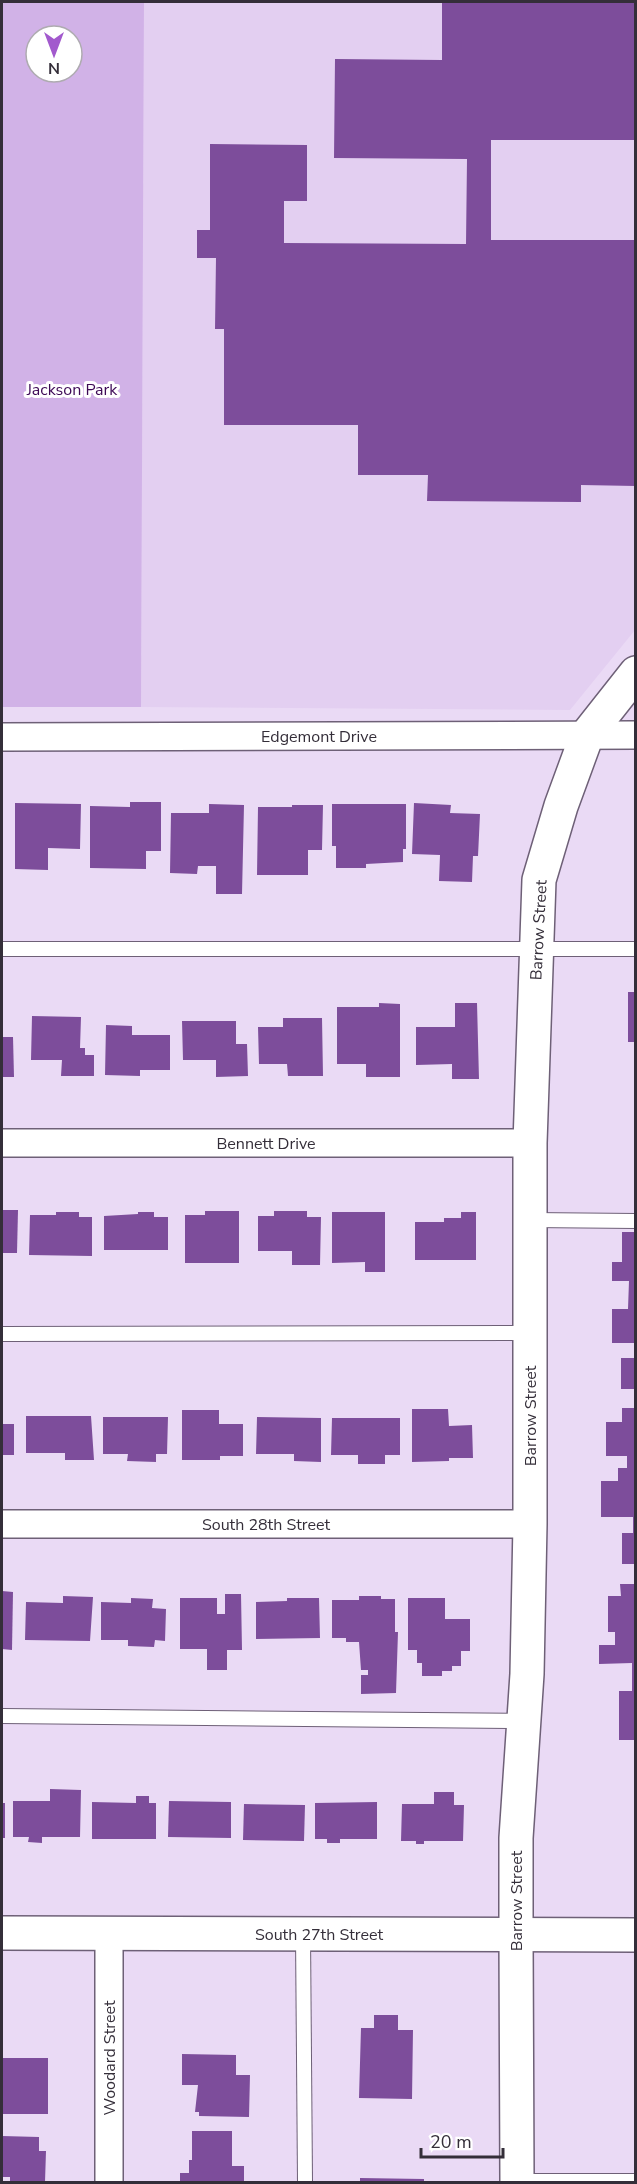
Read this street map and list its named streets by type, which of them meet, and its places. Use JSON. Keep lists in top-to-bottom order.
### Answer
{
  "streets": {
    "street": [
      "Edgemont Drive",
      "Barrow Street",
      "Bennett Drive",
      "South 28th Street",
      "South 27th Street",
      "Woodard Street"
    ]
  },
  "crossings": [
    ["Edgemont Drive", "Barrow Street"],
    ["Barrow Street", "Bennett Drive"],
    ["Barrow Street", "South 28th Street"],
    ["Barrow Street", "South 27th Street"],
    ["South 27th Street", "Woodard Street"]
  ],
  "parks": ["Jackson Park"],
  "scale_bar": "20 m",
  "north": "bottom"
}
